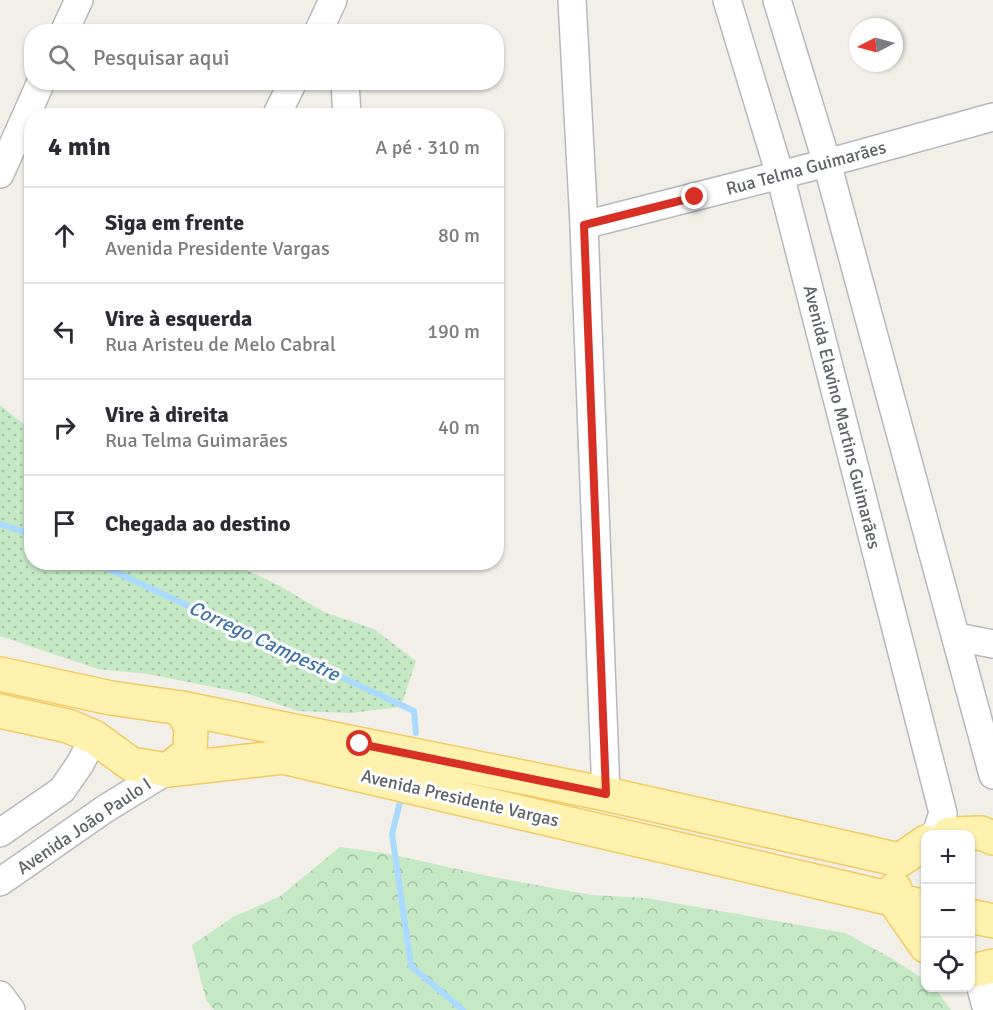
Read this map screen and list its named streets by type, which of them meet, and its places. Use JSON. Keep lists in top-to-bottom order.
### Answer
{
  "streets": {
    "main road": ["Avenida Presidente Vargas"],
    "street": ["Rua Telma Guimarães", "Avenida Elavino Martins Guimarães", "Avenida João Paulo I"]
  },
  "crossings": [
    ["Rua Telma Guimarães", "Avenida Elavino Martins Guimarães"],
    ["Avenida Presidente Vargas", "Avenida João Paulo I"]
  ],
  "water": ["Corrego Campestre"],
  "north": "left",
  "page": {
    "search": "Pesquisar aqui",
    "heading": ["4 min", "A pé · 310 m"],
    "list": [
      ["Siga em frente", "Avenida Presidente Vargas", "80 m"],
      ["Vire à esquerda", "Rua Aristeu de Melo Cabral", "190 m"],
      ["Vire à direita", "Rua Telma Guimarães", "40 m"],
      "Chegada ao destino"
    ],
    "map_buttons": ["+", "−"]
  }
}
